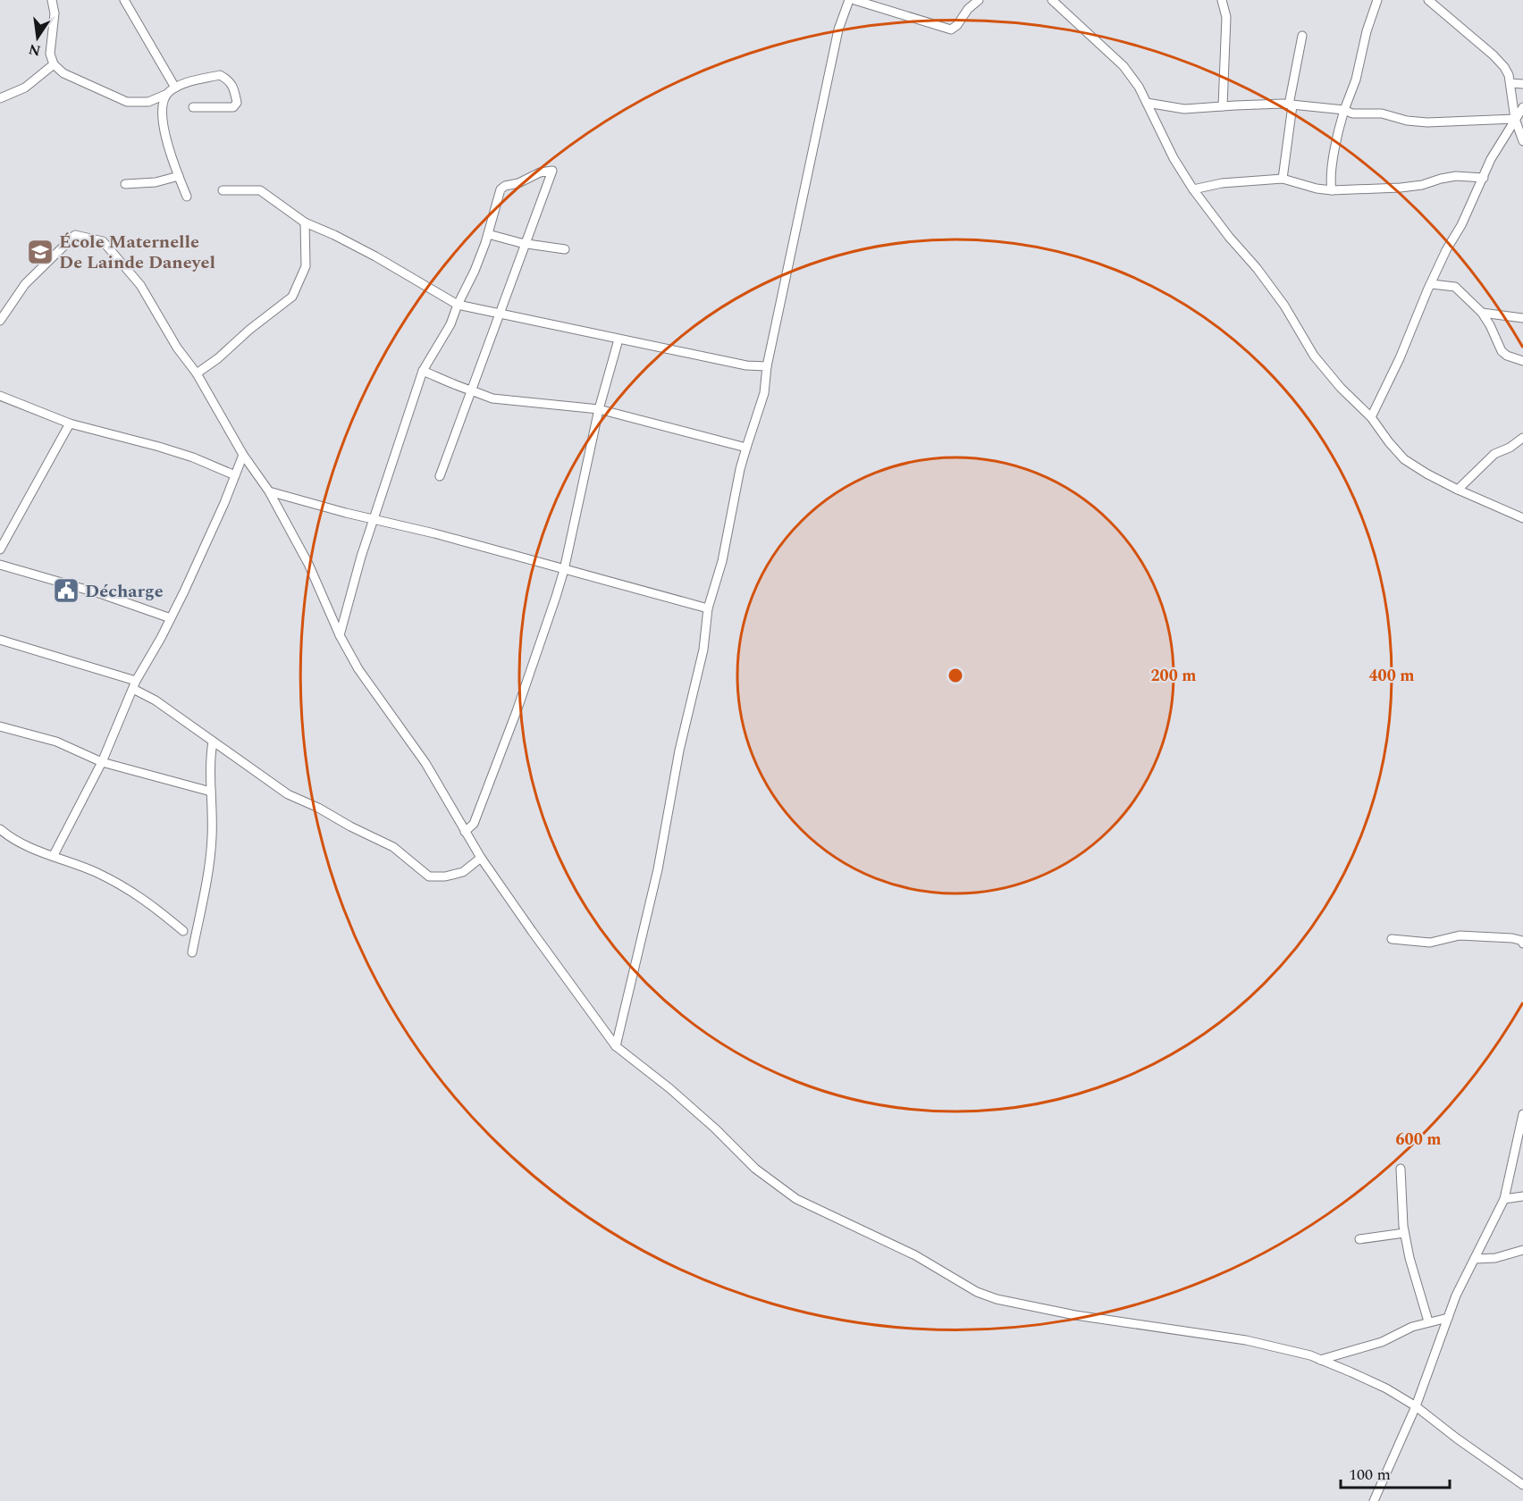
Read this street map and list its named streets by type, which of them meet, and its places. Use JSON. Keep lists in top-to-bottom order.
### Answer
{
  "places": {
    "school or university": ["École Maternelle De Lainde Daneyel"],
    "public building": ["Décharge"]
  },
  "scale_bar": "100 m",
  "north": "bottom",
  "rings": ["200 m", "400 m", "600 m"]
}
